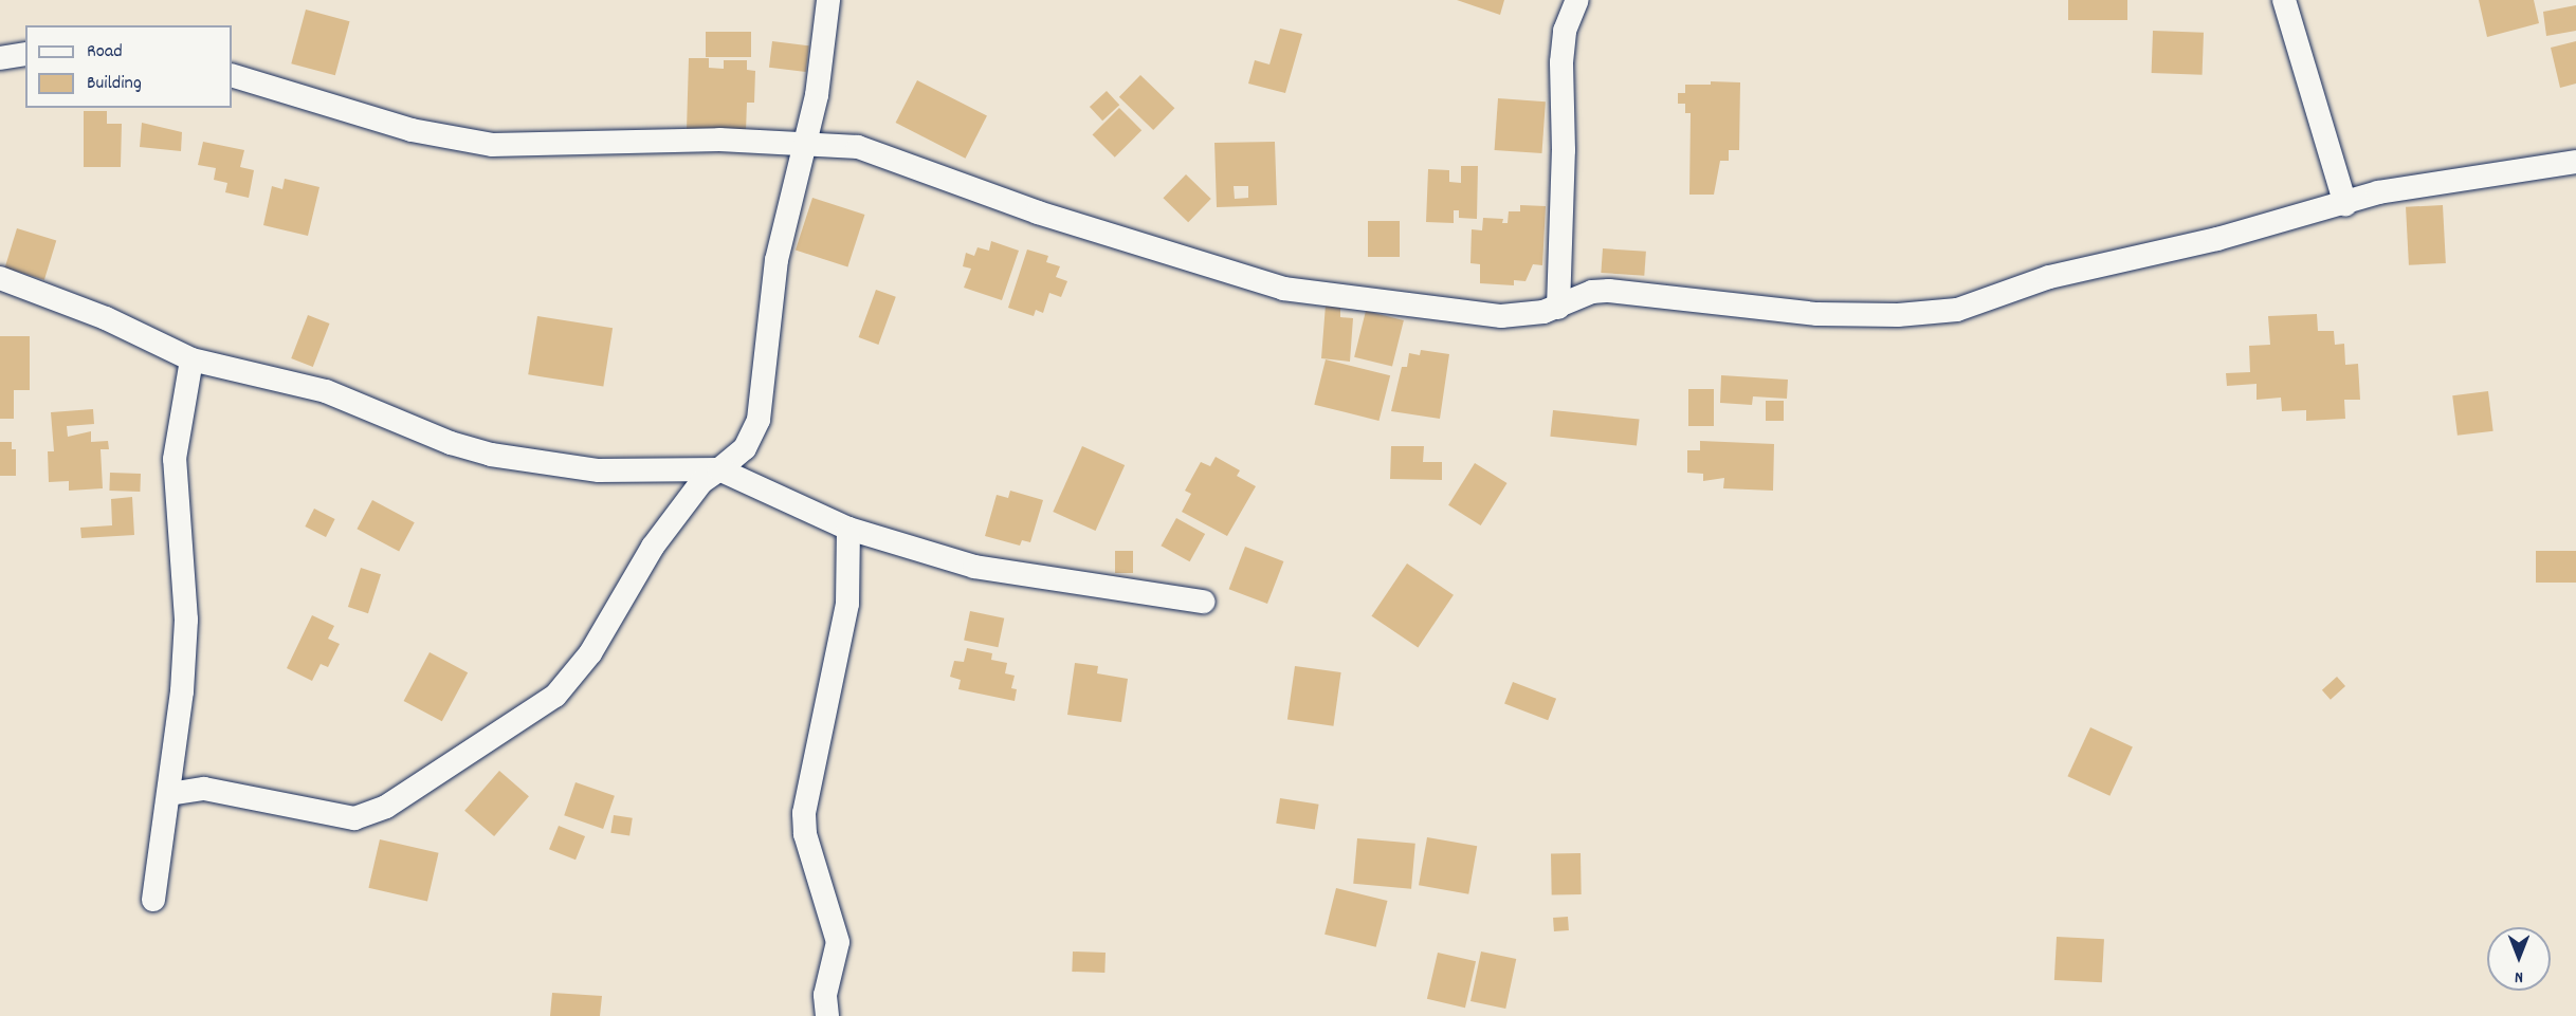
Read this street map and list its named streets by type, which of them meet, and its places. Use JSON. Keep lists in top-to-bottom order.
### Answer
{
  "legend": ["Road", "Building"],
  "north": "bottom"
}
